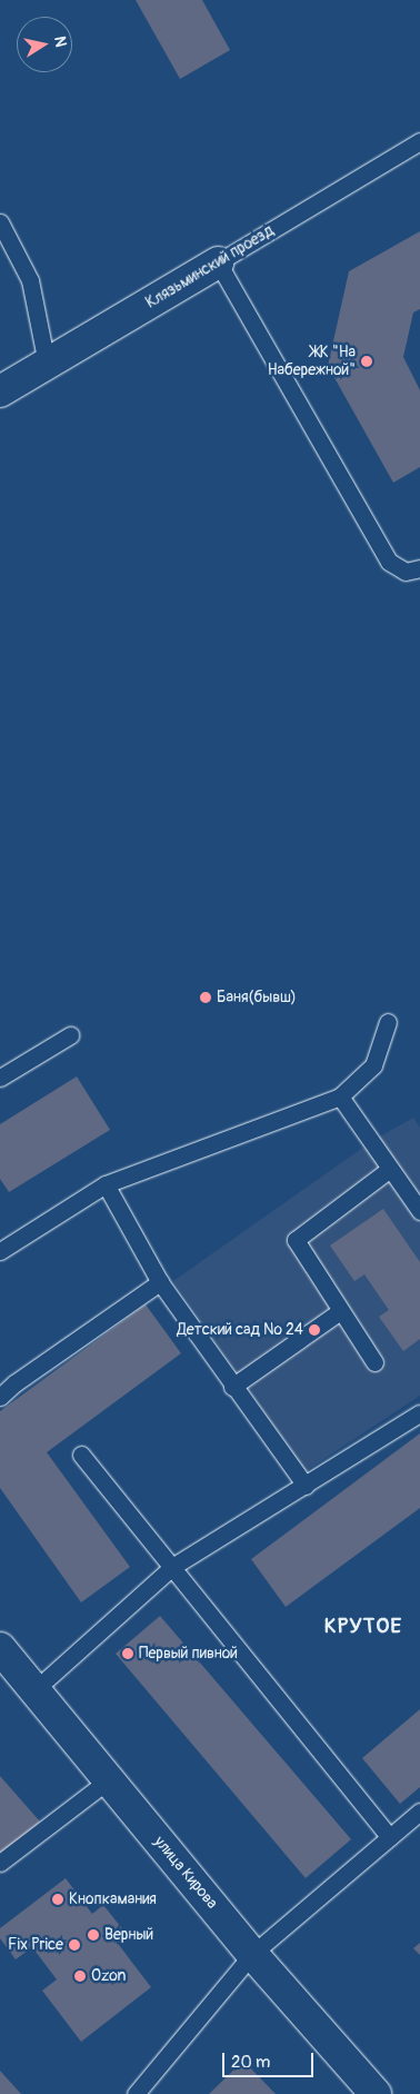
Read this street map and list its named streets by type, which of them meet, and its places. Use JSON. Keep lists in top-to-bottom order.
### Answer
{
  "streets": {
    "street": ["Клязьминский проезд", "улица Кирова"]
  },
  "districts": ["КРУТОЕ"],
  "places": [
    "ЖК \"На Набережной\"",
    "Баня(бывш)",
    "Детский сад № 24",
    "Первый пивной",
    "Кнопкамания",
    "Верный",
    "Fix Price",
    "Ozon"
  ],
  "scale_bar": "20 m",
  "north": "right"
}
